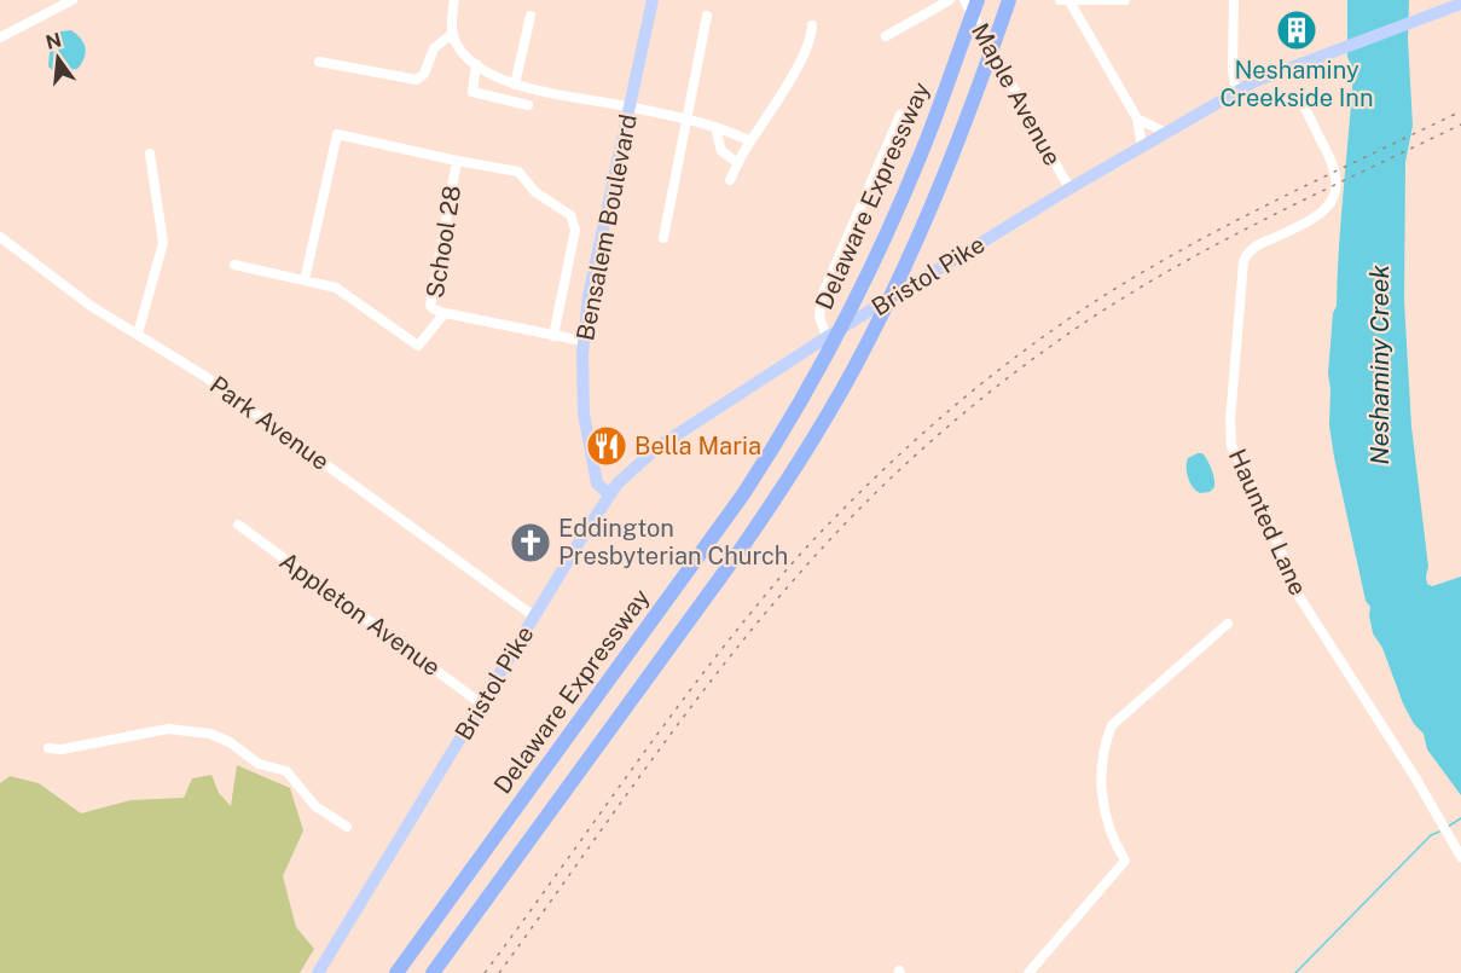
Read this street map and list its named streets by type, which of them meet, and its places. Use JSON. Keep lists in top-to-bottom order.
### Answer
{
  "streets": {
    "highway": ["Delaware Expressway"],
    "main road": ["Bensalem Boulevard", "Bristol Pike"],
    "street": [
      "Maple Avenue",
      "School 28",
      "Park Avenue",
      "Haunted Lane",
      "Appleton Avenue"
    ]
  },
  "crossings": [
    ["Maple Avenue", "Bristol Pike"],
    ["Bensalem Boulevard", "Bristol Pike"],
    ["Bristol Pike", "Park Avenue"],
    ["Bristol Pike", "Haunted Lane"],
    ["Bristol Pike", "Appleton Avenue"]
  ],
  "water": ["Neshaminy Creek"],
  "places": {
    "building": ["Neshaminy Creekside Inn"],
    "restaurant": ["Bella Maria"],
    "church": ["Eddington Presbyterian Church"]
  },
  "north": "top"
}
